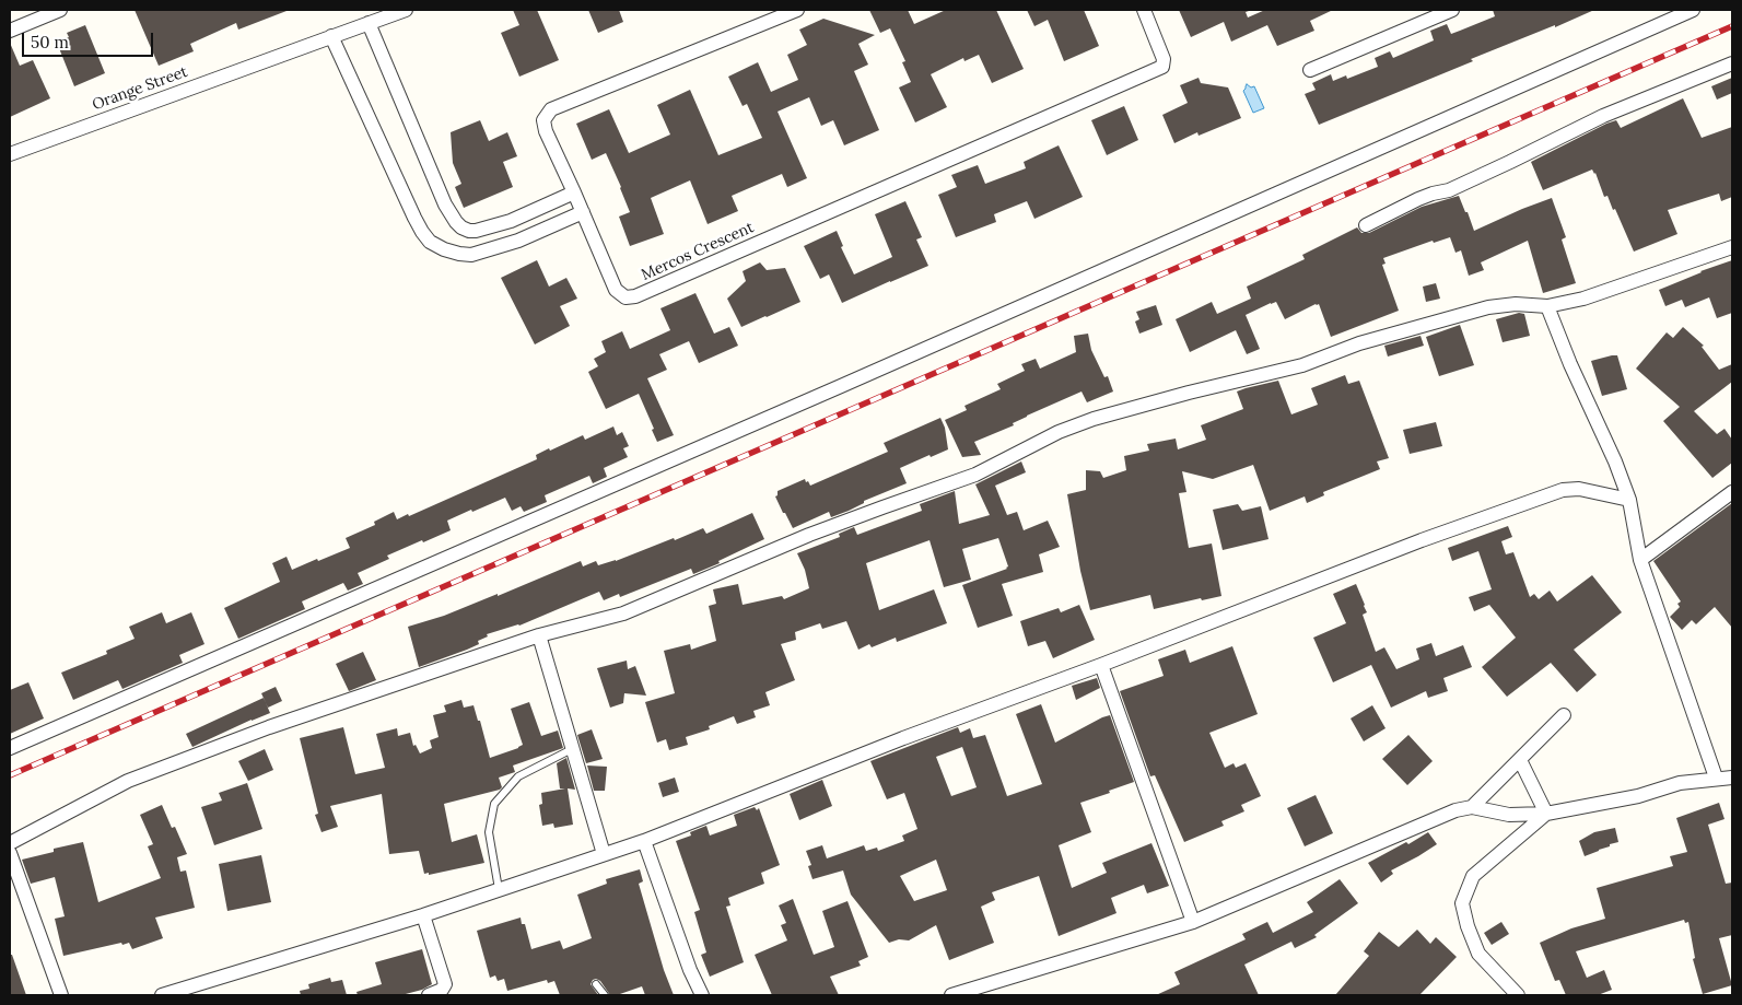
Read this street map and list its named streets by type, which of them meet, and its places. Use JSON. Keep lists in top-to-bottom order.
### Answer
{
  "streets": {
    "street": ["Orange Street", "Mercos Crescent"]
  },
  "scale_bar": "50 m"
}
